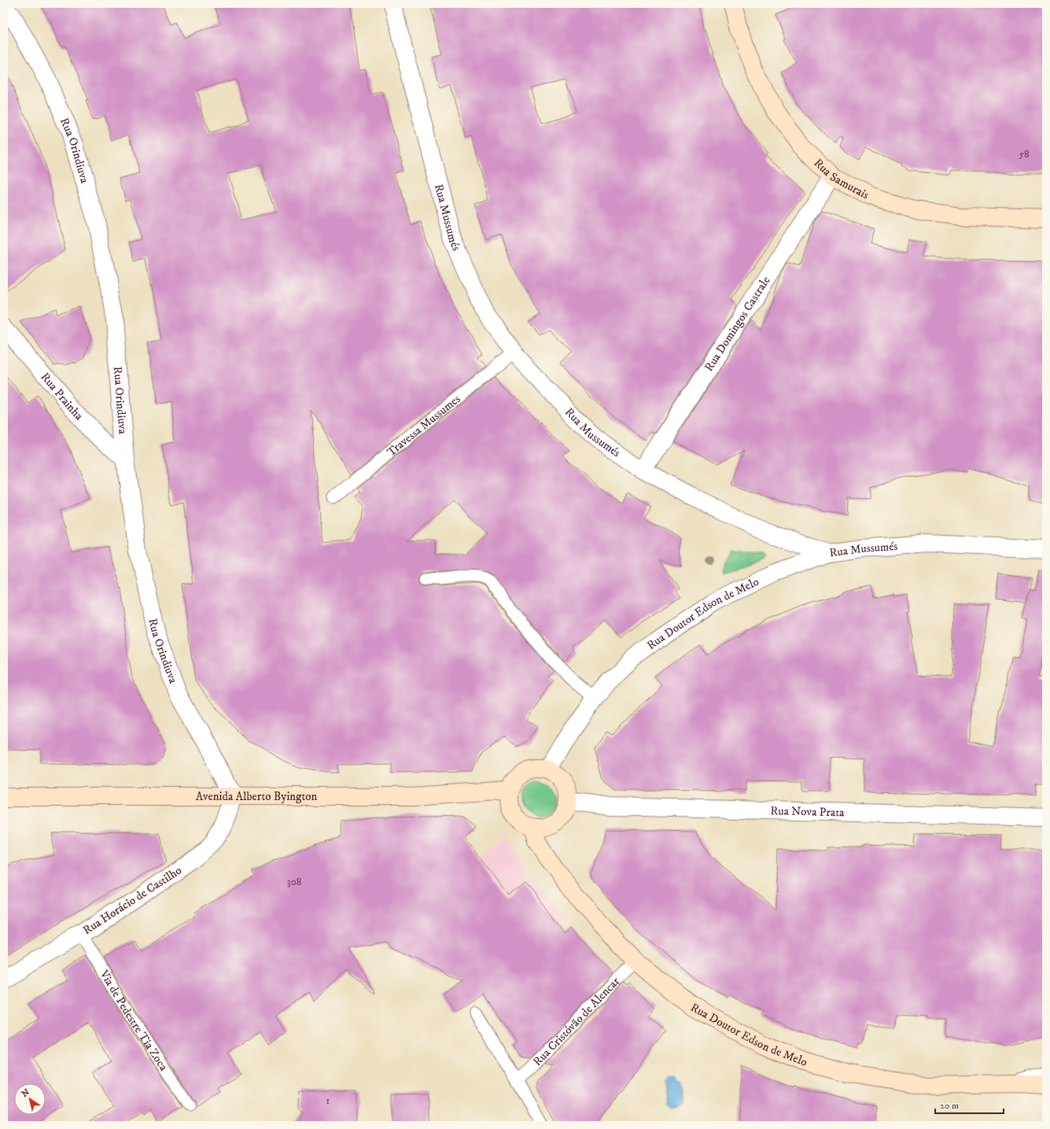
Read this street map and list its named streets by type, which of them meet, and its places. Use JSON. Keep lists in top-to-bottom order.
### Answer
{
  "streets": {
    "street": [
      "Rua Orindiuva",
      "Rua Samurais",
      "Rua Mussumés",
      "Rua Domingos Castrale",
      "Rua Prainha",
      "Rua Doutor Edson de Melo",
      "Avenida Alberto Byington",
      "Rua Nova Prata",
      "Rua Horácio de Castilho"
    ],
    "lane": ["Travessa Mussumes", "Via de Pedestre Tia Zoca", "Rua Cristóvão de Alencar"]
  },
  "crossings": [
    ["Rua Orindiuva", "Rua Prainha"],
    ["Rua Orindiuva", "Avenida Alberto Byington"],
    ["Rua Orindiuva", "Rua Horácio de Castilho"],
    ["Rua Samurais", "Rua Domingos Castrale"],
    ["Rua Mussumés", "Rua Domingos Castrale"],
    ["Rua Mussumés", "Travessa Mussumes"],
    ["Rua Mussumés", "Rua Doutor Edson de Melo"],
    ["Rua Doutor Edson de Melo", "Avenida Alberto Byington"],
    ["Rua Doutor Edson de Melo", "Rua Nova Prata"],
    ["Rua Doutor Edson de Melo", "Rua Cristóvão de Alencar"],
    ["Avenida Alberto Byington", "Rua Nova Prata"],
    ["Avenida Alberto Byington", "Rua Horácio de Castilho"],
    ["Rua Horácio de Castilho", "Via de Pedestre Tia Zoca"]
  ],
  "house_numbers": ["58", "308", "1"],
  "scale_bar": "20 m",
  "north": "top left"
}
